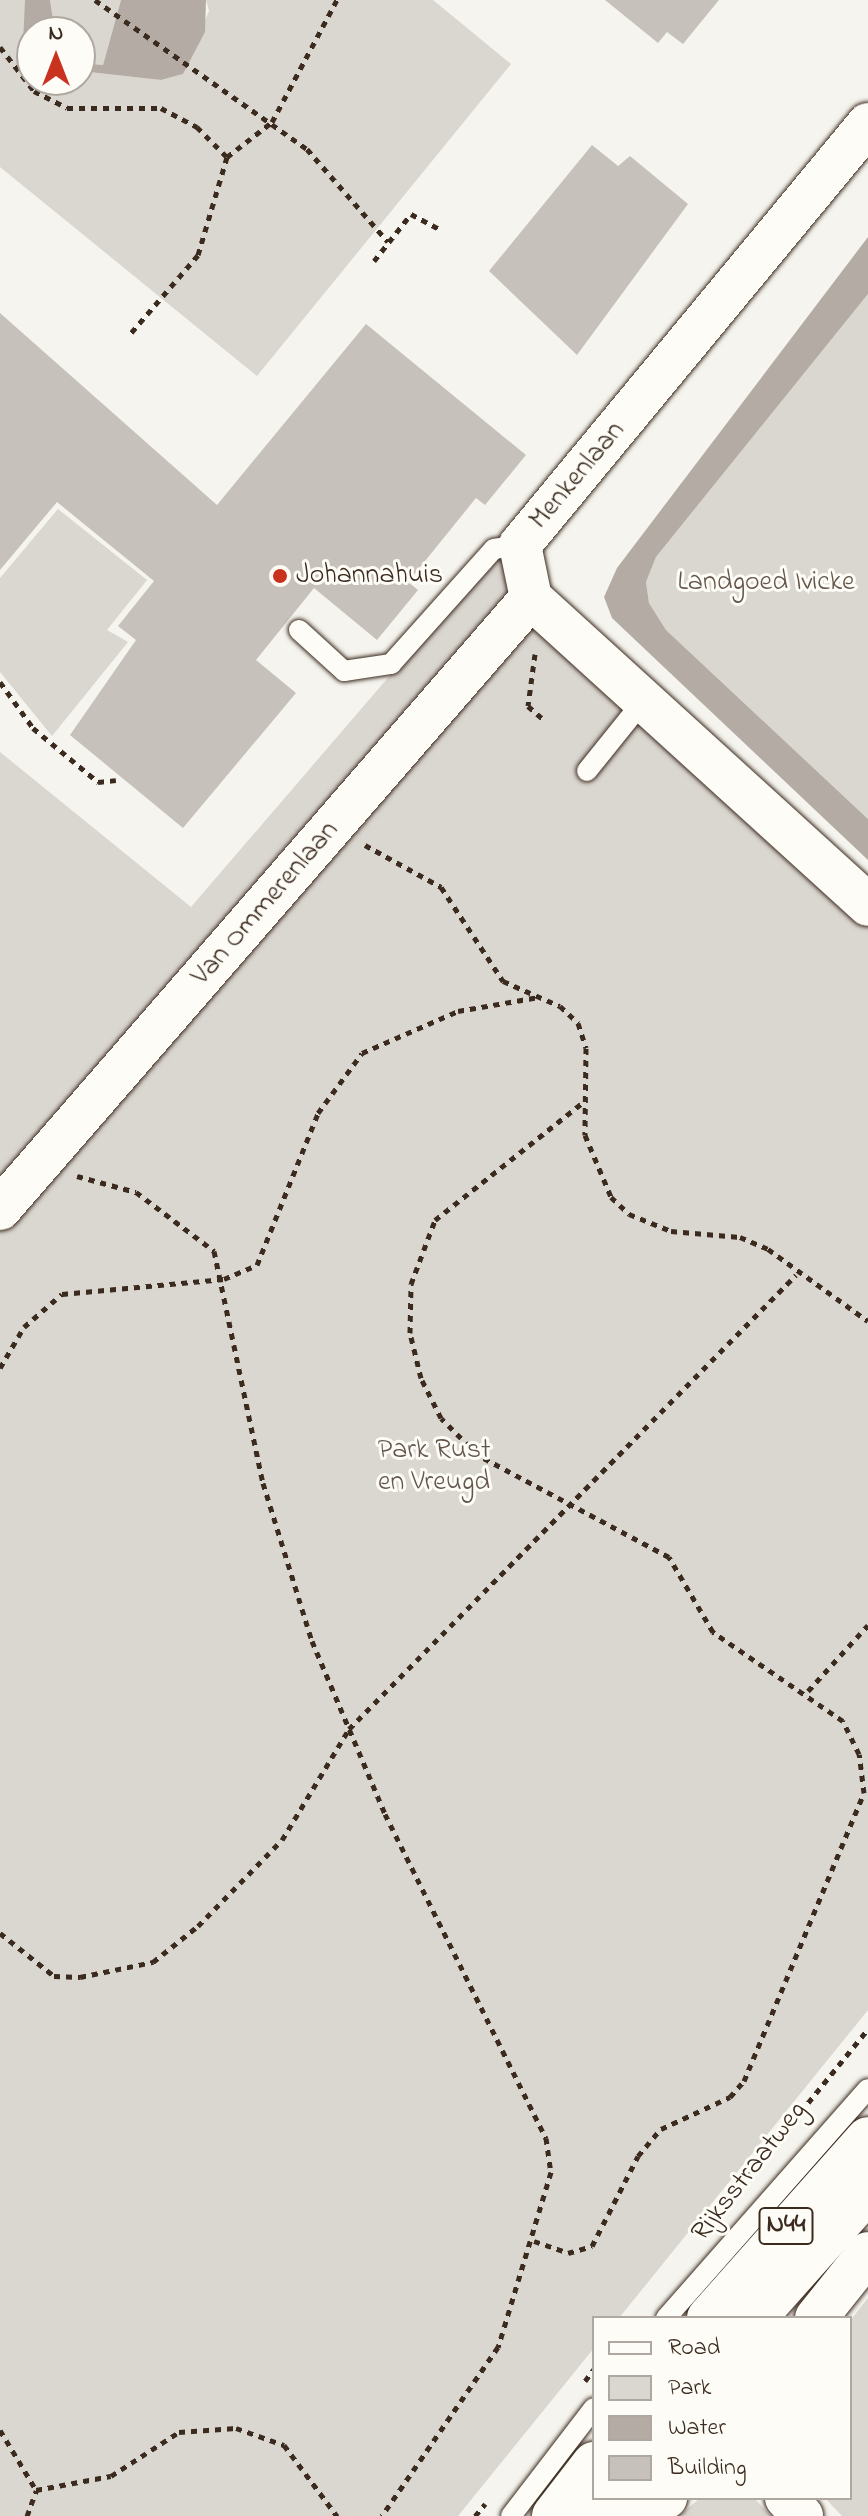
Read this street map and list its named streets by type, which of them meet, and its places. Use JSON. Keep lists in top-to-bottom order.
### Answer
{
  "streets": {
    "main road": ["N44"],
    "street": ["Menkenlaan", "Van Ommerenlaan"],
    "lane": ["Rijksstraatweg"]
  },
  "crossings": [
    ["Menkenlaan", "Van Ommerenlaan"]
  ],
  "parks": ["Landgoed Ivicke", "Park Rust en Vreugd"],
  "places": ["Johannahuis"],
  "legend": [
    "Road",
    "Park",
    "Water",
    "Building"
  ],
  "north": "top"
}
